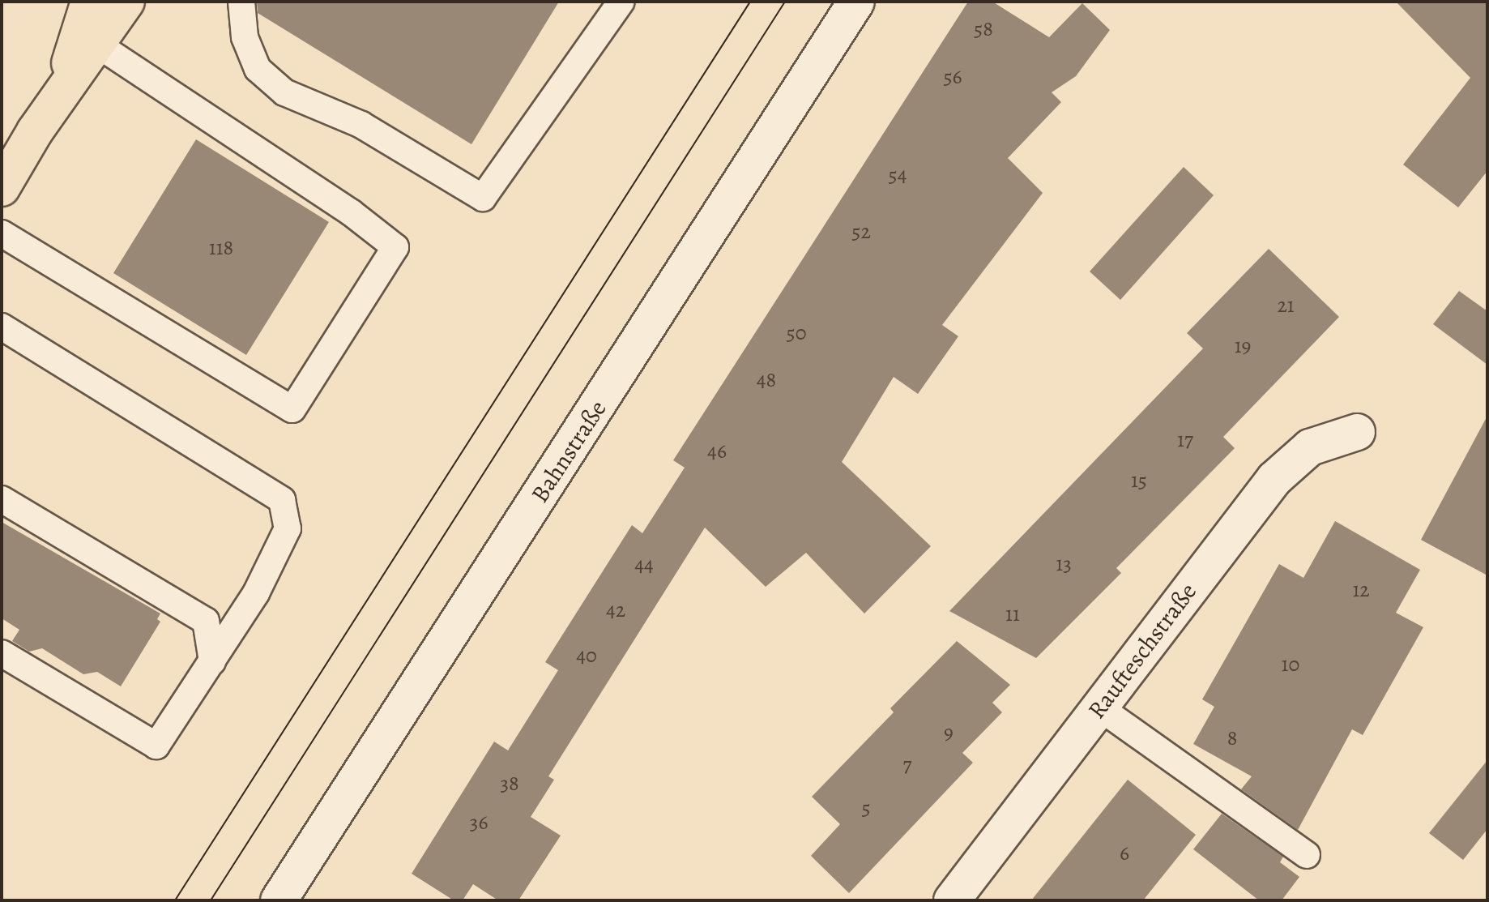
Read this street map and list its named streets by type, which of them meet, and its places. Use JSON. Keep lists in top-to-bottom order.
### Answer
{
  "streets": {
    "street": ["Bahnstraße", "Raufteschstraße"]
  },
  "house_numbers": [
    "58",
    "56",
    "54",
    "52",
    "118",
    "21",
    "50",
    "19",
    "48",
    "17",
    "46",
    "15",
    "13",
    "44",
    "12",
    "42",
    "11",
    "40",
    "10",
    "9",
    "8",
    "7",
    "38",
    "5",
    "36",
    "6"
  ]
}
